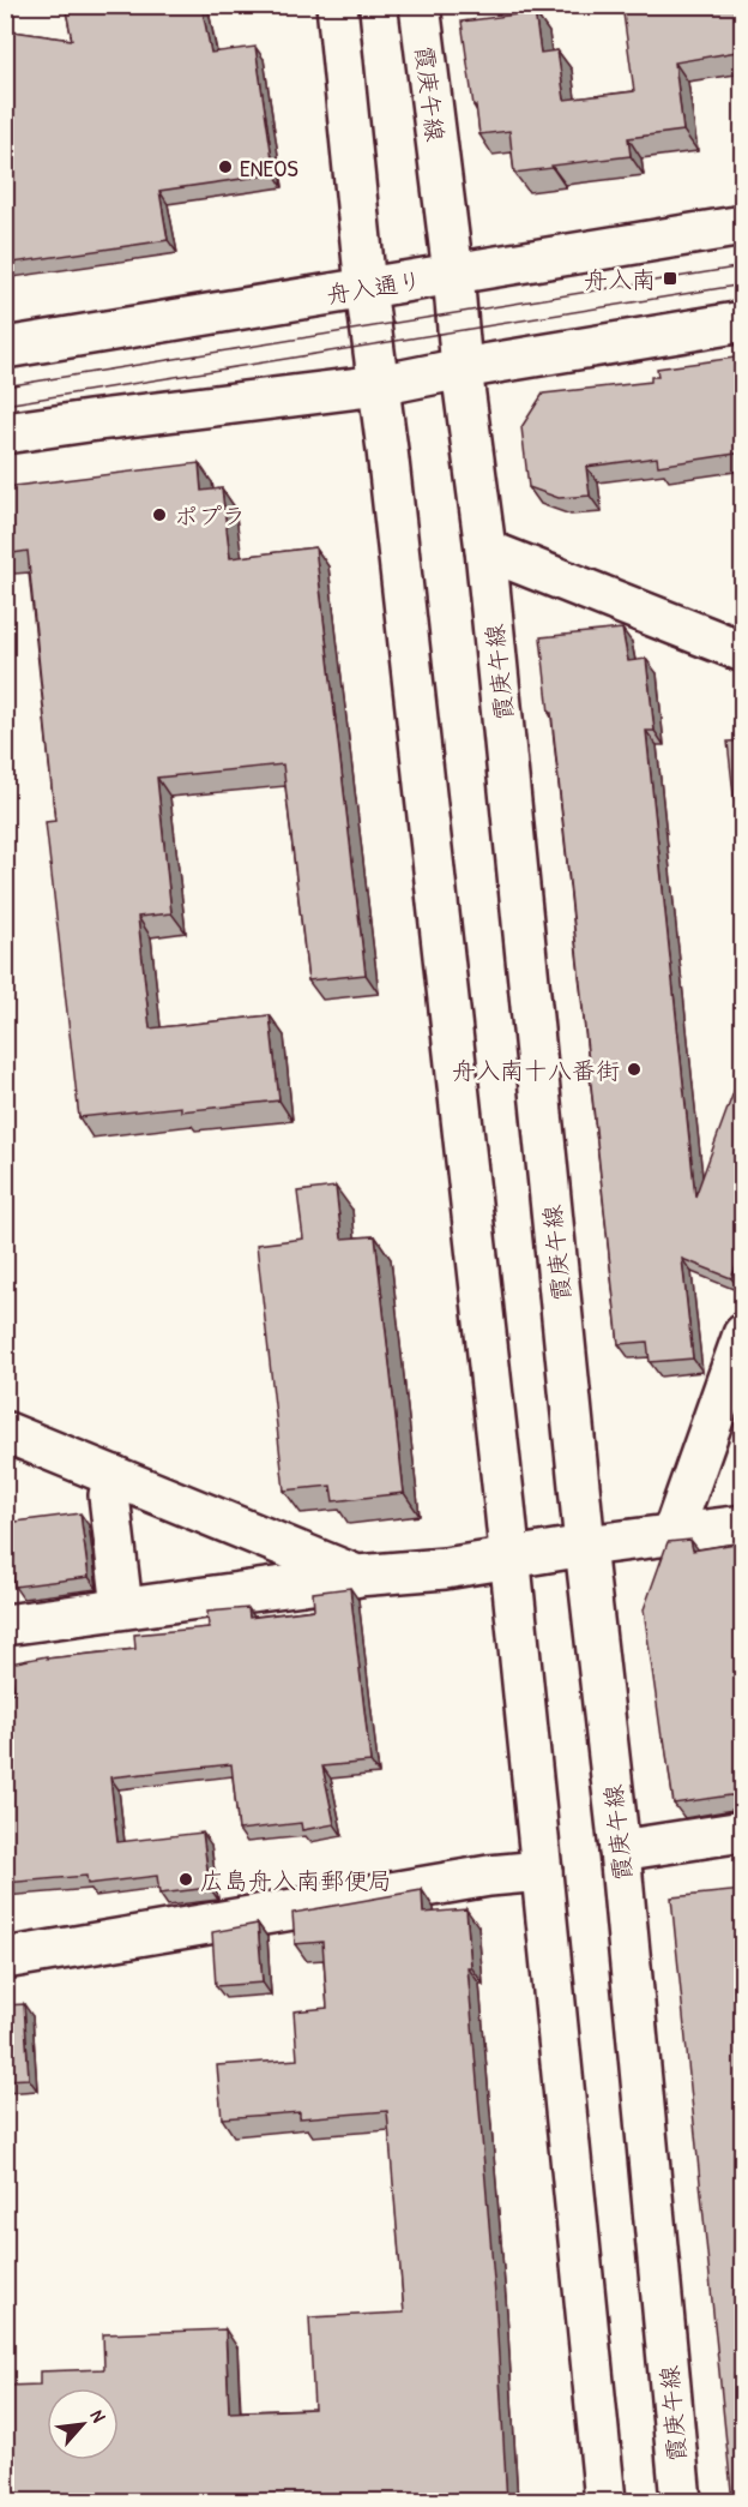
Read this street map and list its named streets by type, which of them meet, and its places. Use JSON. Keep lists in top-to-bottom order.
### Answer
{
  "streets": {
    "street": ["霞庚午線", "舟入通り"]
  },
  "crossings": [
    ["霞庚午線", "舟入通り"]
  ],
  "places": {
    "other": [
      "ENEOS",
      "ポプラ",
      "舟入南十八番街",
      "広島舟入南郵便局"
    ],
    "transit": ["舟入南"]
  },
  "north": "top right"
}
